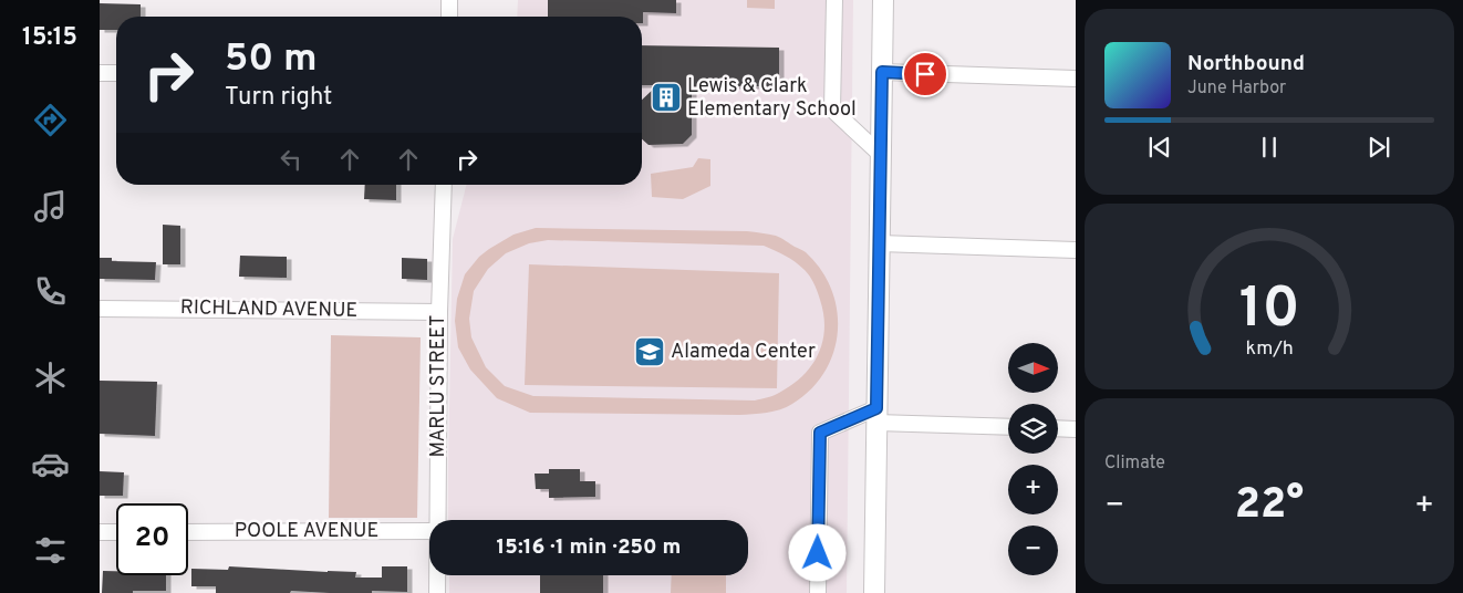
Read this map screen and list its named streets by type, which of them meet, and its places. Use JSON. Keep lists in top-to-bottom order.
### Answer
{
  "streets": {
    "street": ["RICHLAND AVENUE", "MARLU STREET", "POOLE AVENUE"]
  },
  "crossings": [
    ["RICHLAND AVENUE", "MARLU STREET"]
  ],
  "places": {
    "building": ["Lewis & Clark Elementary School"],
    "school or university": ["Alameda Center"]
  },
  "north": "right",
  "page": {
    "tabs": "15:15",
    "turn": ["50 m", "Turn right"],
    "song": ["Northbound", "June Harbor"],
    "map_buttons": ["+", "−"],
    "tile": "Climate",
    "heat": ["−", "22°", "+"],
    "limit": "20",
    "trip": "15:16 · 1 min · 250 m",
    "gauge": ["10", "km/h"]
  }
}
